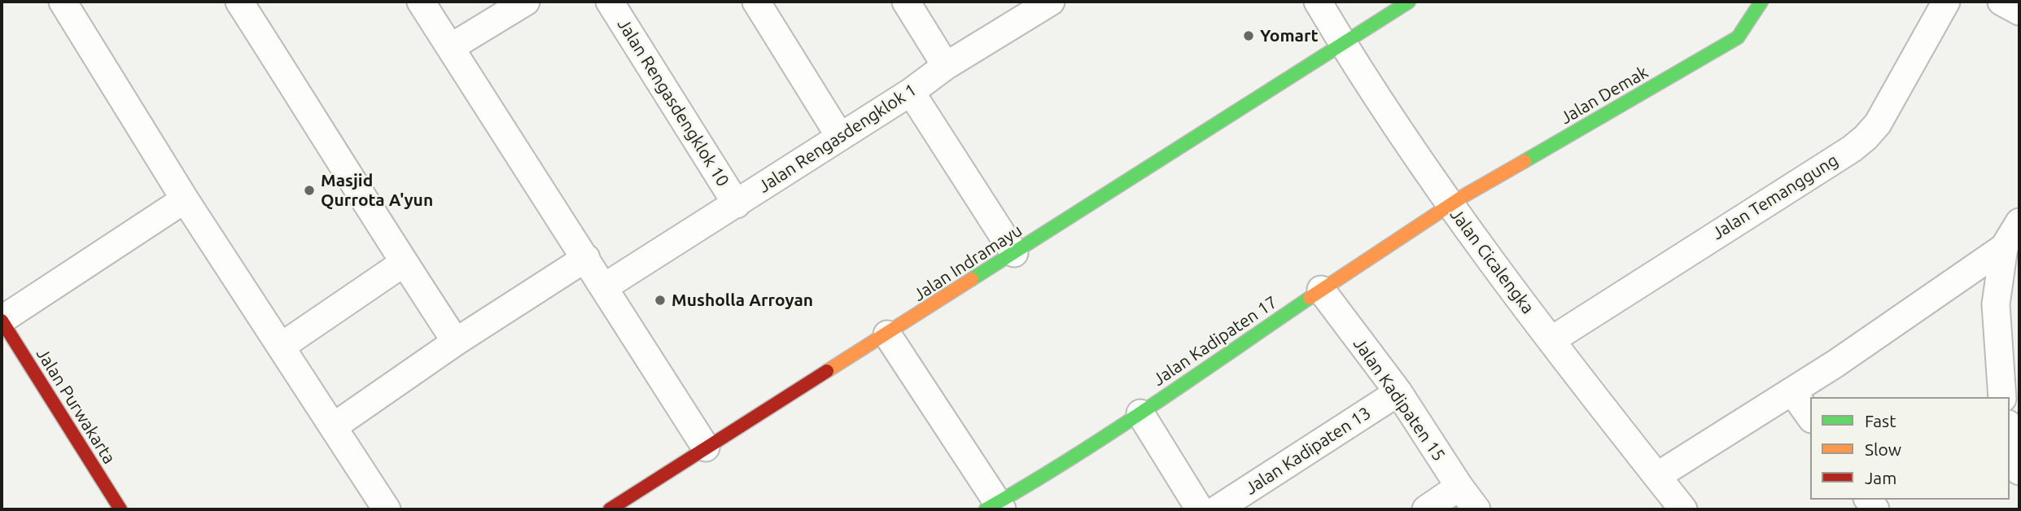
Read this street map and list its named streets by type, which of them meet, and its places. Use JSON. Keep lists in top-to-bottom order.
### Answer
{
  "streets": {
    "street": [
      "Jalan Demak",
      "Jalan Rengasdengklok 10",
      "Jalan Rengasdengklok 1",
      "Jalan Temanggung",
      "Jalan Cicalengka",
      "Jalan Indramayu",
      "Jalan Kadipaten 17",
      "Jalan Kadipaten 15",
      "Jalan Purwakarta",
      "Jalan Kadipaten 13"
    ]
  },
  "crossings": [
    ["Jalan Demak", "Jalan Cicalengka"],
    ["Jalan Demak", "Jalan Kadipaten 17"],
    ["Jalan Rengasdengklok 10", "Jalan Rengasdengklok 1"],
    ["Jalan Temanggung", "Jalan Cicalengka"],
    ["Jalan Cicalengka", "Jalan Indramayu"],
    ["Jalan Cicalengka", "Jalan Kadipaten 17"],
    ["Jalan Kadipaten 17", "Jalan Kadipaten 15"],
    ["Jalan Kadipaten 15", "Jalan Kadipaten 13"]
  ],
  "places": ["Yomart", "Masjid Qurrota A'yun", "Musholla Arroyan"],
  "legend": ["Fast", "Slow", "Jam"]
}
